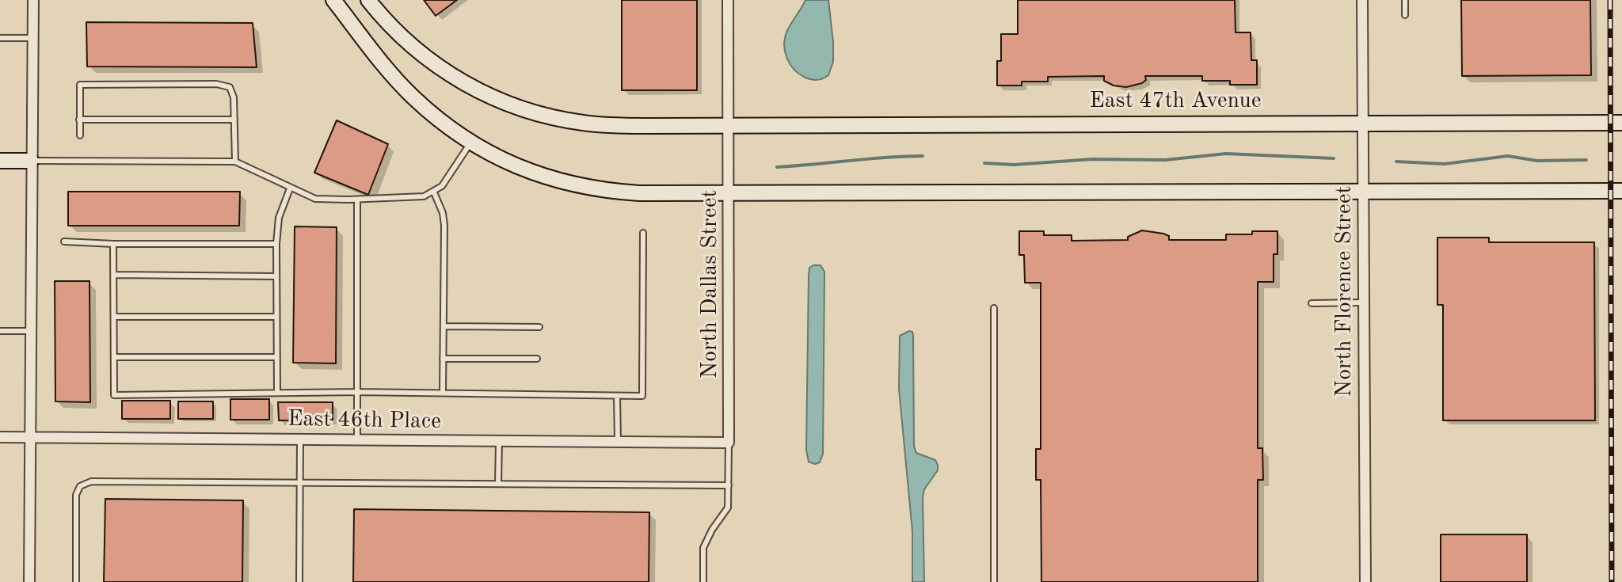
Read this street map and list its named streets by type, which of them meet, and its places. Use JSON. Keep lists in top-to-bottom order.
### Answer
{
  "streets": {
    "main road": ["East 47th Avenue"],
    "street": ["North Dallas Street", "North Florence Street", "East 46th Place"]
  },
  "crossings": [
    ["East 47th Avenue", "North Dallas Street"],
    ["East 47th Avenue", "North Florence Street"],
    ["North Dallas Street", "East 46th Place"]
  ]
}
